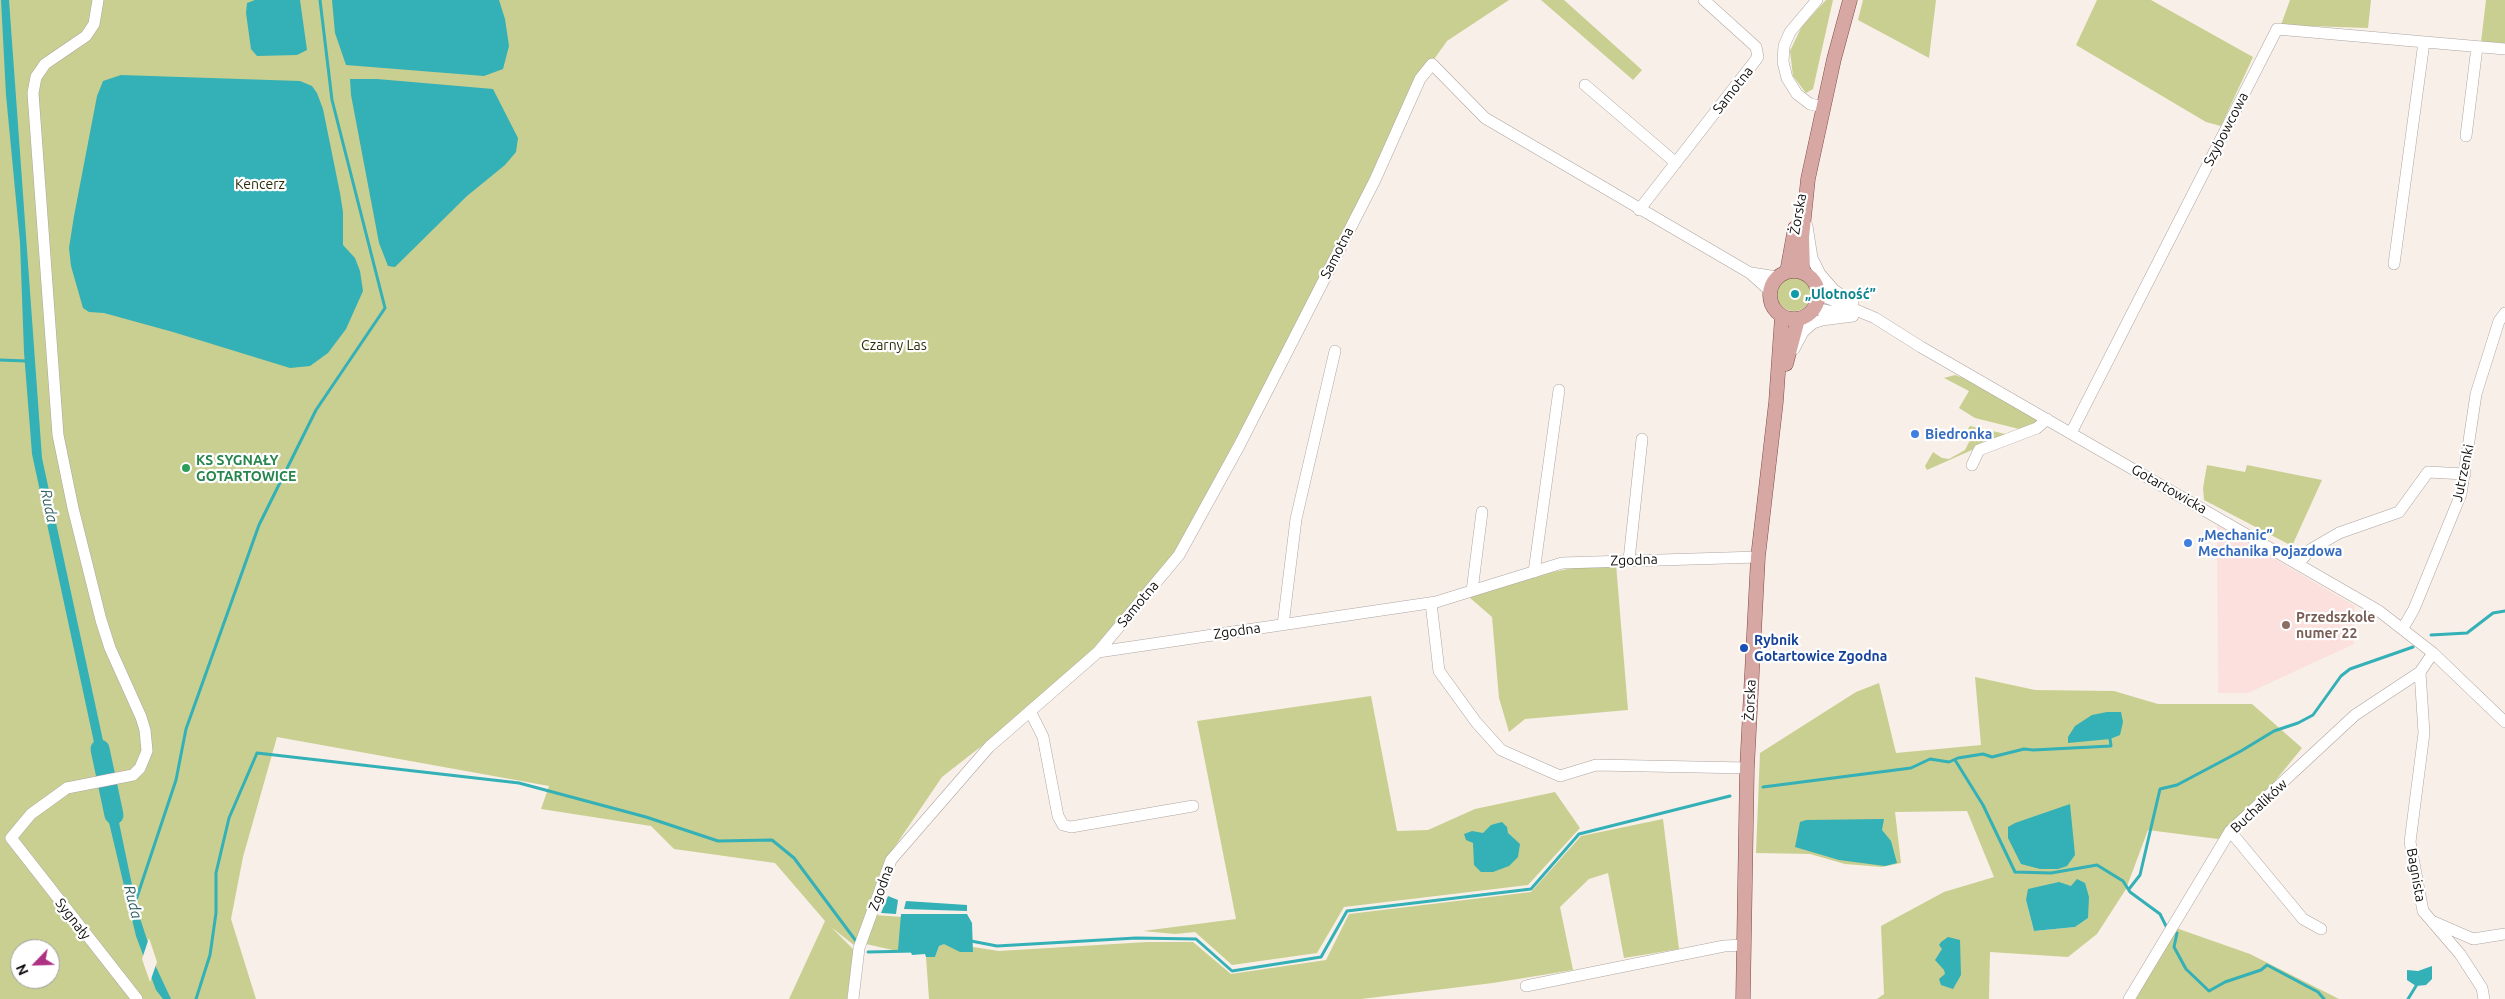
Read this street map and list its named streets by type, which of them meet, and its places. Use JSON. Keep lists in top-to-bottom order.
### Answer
{
  "streets": {
    "main road": ["Żorska"],
    "street": [
      "Samotna",
      "Szybowcowa",
      "Jutrzenki",
      "Gotartowicka",
      "Zgodna",
      "Buchalików",
      "Bagnista",
      "Sygnały"
    ]
  },
  "crossings": [
    ["Samotna", "Żorska"],
    ["Samotna", "Gotartowicka"],
    ["Samotna", "Zgodna"],
    ["Szybowcowa", "Gotartowicka"],
    ["Żorska", "Gotartowicka"],
    ["Żorska", "Zgodna"],
    ["Jutrzenki", "Gotartowicka"],
    ["Gotartowicka", "Buchalików"],
    ["Buchalików", "Bagnista"]
  ],
  "water": ["Ruda"],
  "parks": ["Kencerz", "Czarny Las"],
  "places": [
    "„Ulotność”",
    "Biedronka",
    "KS SYGNAŁY GOTARTOWICE",
    "„Mechanic” Mechanika Pojazdowa",
    "Przedszkole numer 22",
    "Rybnik Gotartowice Zgodna"
  ],
  "north": "bottom left"
}
